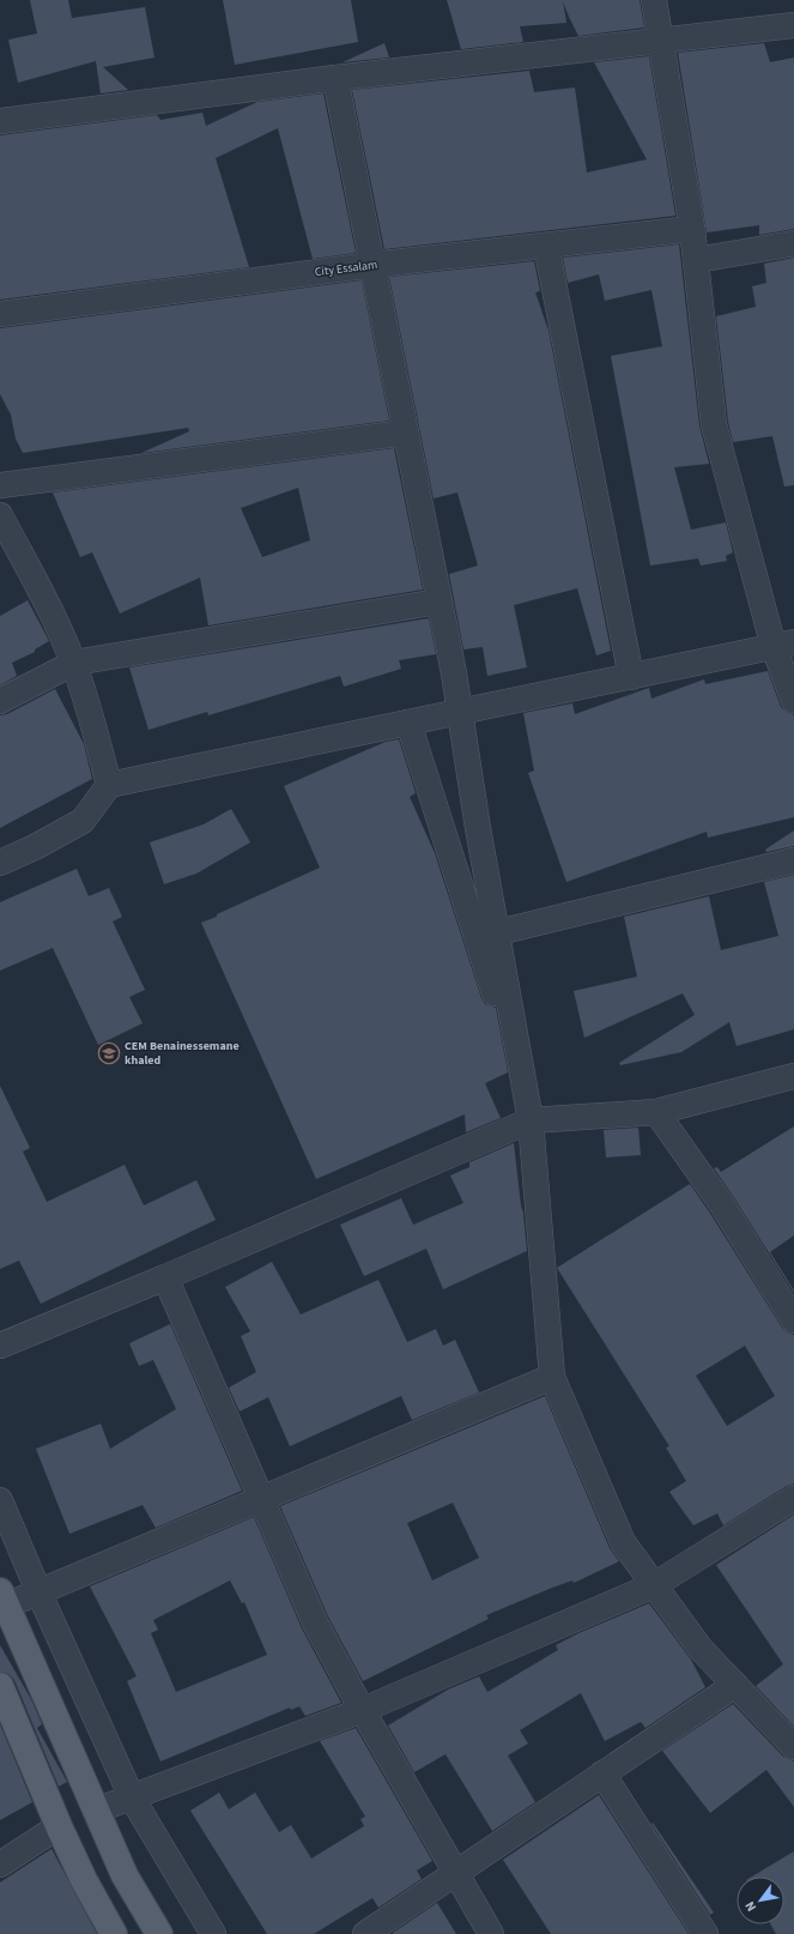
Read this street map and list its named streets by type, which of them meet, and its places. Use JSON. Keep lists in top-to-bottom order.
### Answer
{
  "streets": {
    "street": ["City Essalam"]
  },
  "places": {
    "school or university": ["CEM Benainessemane khaled"]
  },
  "north": "bottom left"
}
